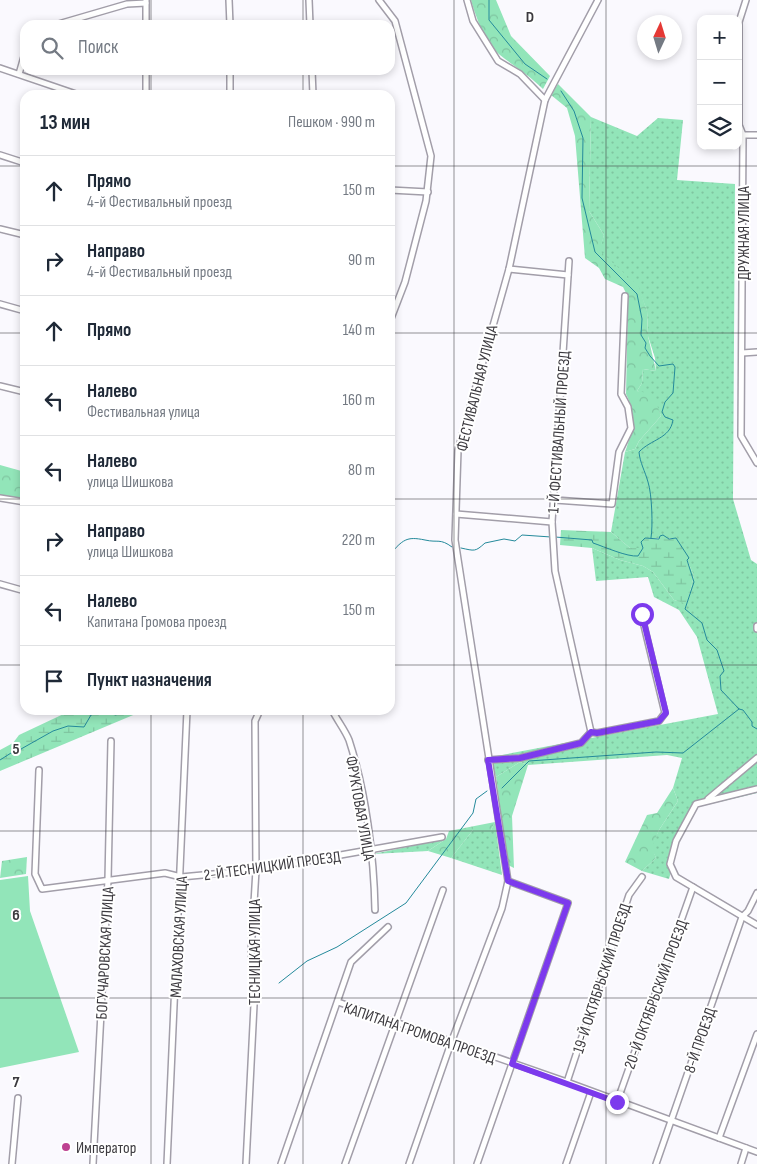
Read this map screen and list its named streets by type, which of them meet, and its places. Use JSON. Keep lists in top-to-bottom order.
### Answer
{
  "streets": {
    "street": [
      "ДРУЖНАЯ УЛИЦА",
      "ФЕСТИВАЛЬНАЯ УЛИЦА",
      "1-Й ФЕСТИВАЛЬНЫЙ ПРОЕЗД",
      "ФРУКТОВАЯ УЛИЦА",
      "2-Й ТЕСНИЦКИЙ ПРОЕЗД",
      "МАЛАХОВСКАЯ УЛИЦА",
      "ТЕСНИЦКАЯ УЛИЦА",
      "БОГУЧАРОВСКАЯ УЛИЦА",
      "19-Й ОКТЯБРЬСКИЙ ПРОЕЗД",
      "20-Й ОКТЯБРЬСКИЙ ПРОЕЗД",
      "КАПИТАНА ГРОМОВА ПРОЕЗД",
      "8-Й ПРОЕЗД"
    ]
  },
  "crossings": [
    ["ФЕСТИВАЛЬНАЯ УЛИЦА", "1-Й ФЕСТИВАЛЬНЫЙ ПРОЕЗД"],
    ["ФРУКТОВАЯ УЛИЦА", "2-Й ТЕСНИЦКИЙ ПРОЕЗД"],
    ["2-Й ТЕСНИЦКИЙ ПРОЕЗД", "МАЛАХОВСКАЯ УЛИЦА"],
    ["2-Й ТЕСНИЦКИЙ ПРОЕЗД", "ТЕСНИЦКАЯ УЛИЦА"],
    ["2-Й ТЕСНИЦКИЙ ПРОЕЗД", "БОГУЧАРОВСКАЯ УЛИЦА"],
    ["19-Й ОКТЯБРЬСКИЙ ПРОЕЗД", "КАПИТАНА ГРОМОВА ПРОЕЗД"],
    ["20-Й ОКТЯБРЬСКИЙ ПРОЕЗД", "КАПИТАНА ГРОМОВА ПРОЕЗД"],
    ["КАПИТАНА ГРОМОВА ПРОЕЗД", "8-Й ПРОЕЗД"]
  ],
  "places": ["Император"],
  "north": "top",
  "page": {
    "map_buttons": ["+", "−"],
    "search": "Поиск",
    "heading": ["13 мин", "Пешком · 990 m"],
    "list": [
      ["Прямо", "4-й Фестивальный проезд", "150 m"],
      ["Направо", "4-й Фестивальный проезд", "90 m"],
      ["Прямо", "140 m"],
      ["Налево", "Фестивальная улица", "160 m"],
      ["Налево", "улица Шишкова", "80 m"],
      ["Направо", "улица Шишкова", "220 m"],
      ["Налево", "Капитана Громова проезд", "150 m"],
      "Пункт назначения"
    ]
  },
  "grid": {
    "columns": ["D"],
    "rows": ["5", "6", "7"]
  }
}
